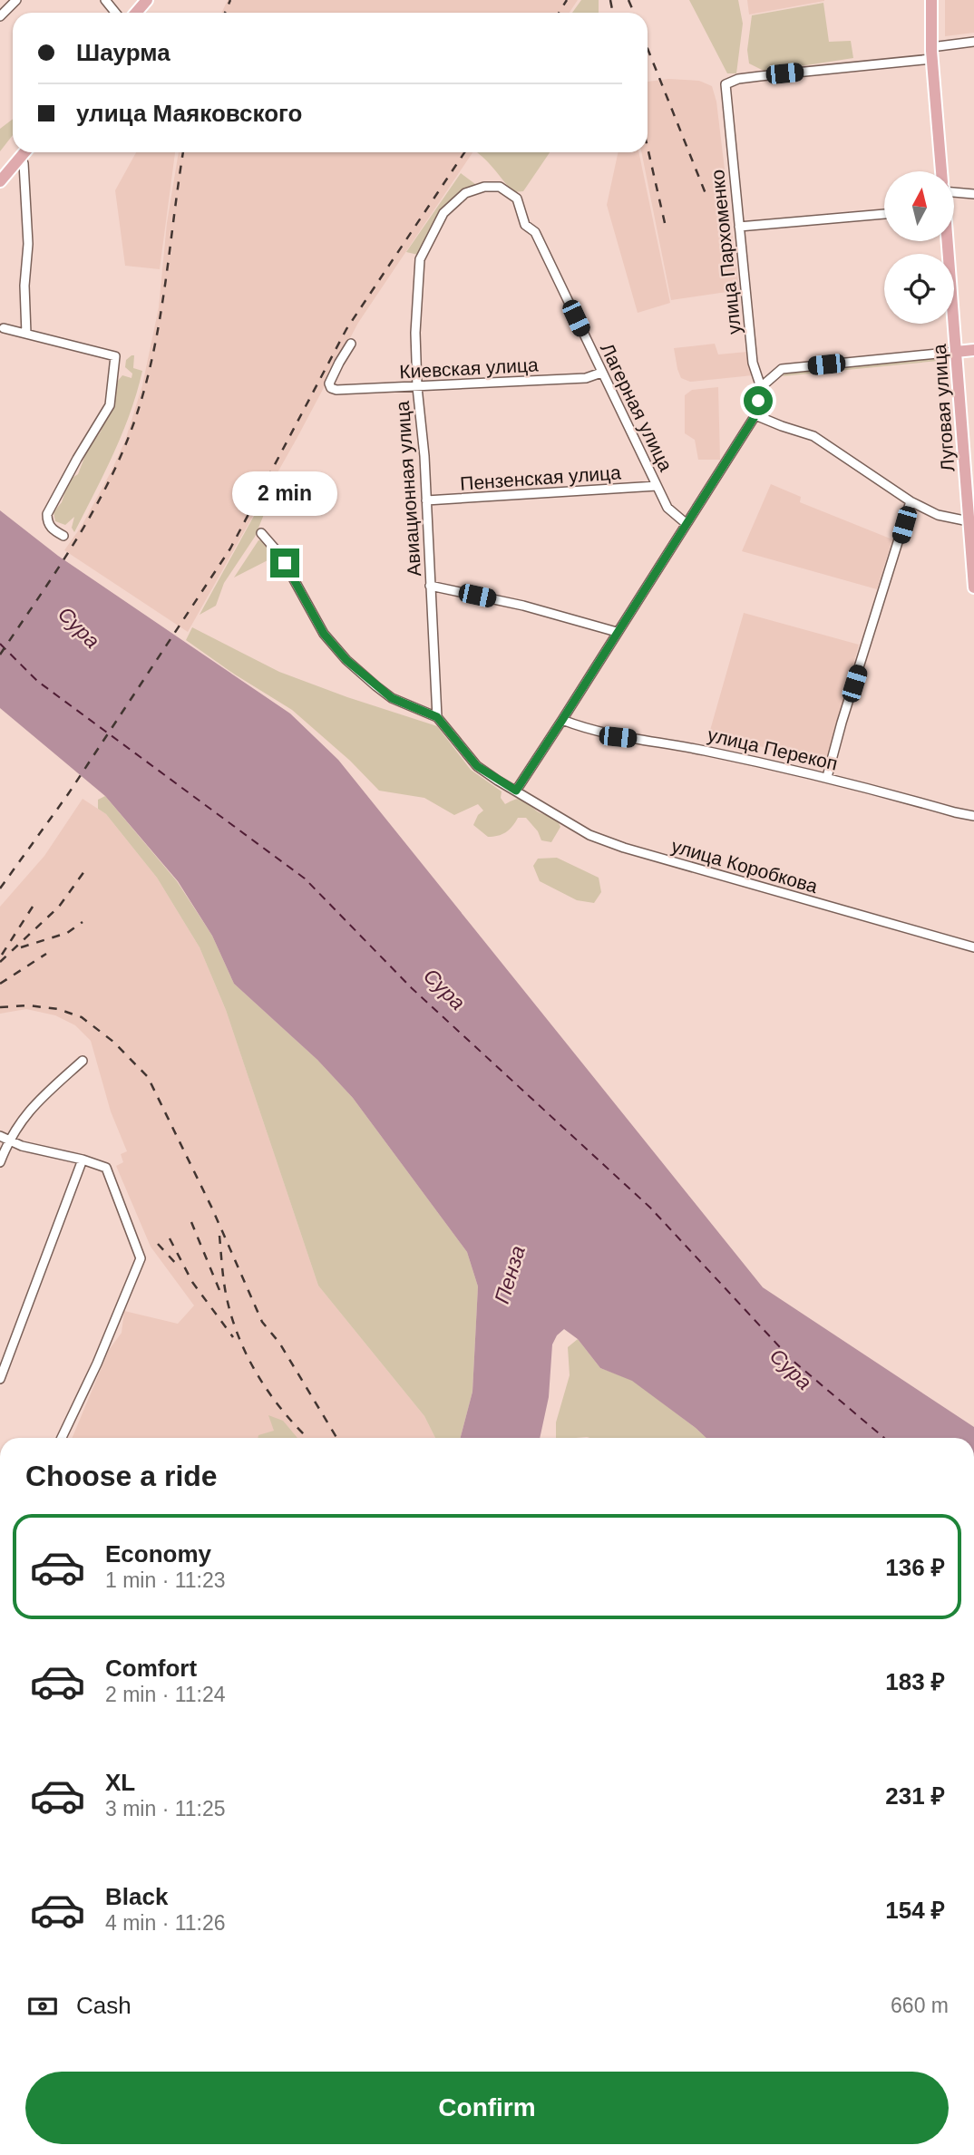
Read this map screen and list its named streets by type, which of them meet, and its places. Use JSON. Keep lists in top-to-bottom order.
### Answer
{
  "streets": {
    "main road": ["Луговая улица"],
    "street": [
      "улица Пархоменко",
      "Киевская улица",
      "Лагерная улица",
      "Пензенская улица",
      "Авиационная улица",
      "улица Перекоп",
      "улица Коробкова"
    ]
  },
  "crossings": [
    ["Киевская улица", "Лагерная улица"],
    ["Киевская улица", "Авиационная улица"],
    ["Лагерная улица", "Пензенская улица"],
    ["Лагерная улица", "Авиационная улица"],
    ["Пензенская улица", "Авиационная улица"],
    ["Авиационная улица", "улица Коробкова"]
  ],
  "water": ["Сура", "Пенза"],
  "north": "top",
  "page": {
    "banner": ["Шаурма", "улица Маяковского"],
    "bubble": "2 min",
    "heading": "Choose a ride",
    "list": [
      {
        "name": "Economy",
        "note": "1 min · 11:23",
        "value": "136 ₽"
      },
      {
        "name": "Comfort",
        "note": "2 min · 11:24",
        "value": "183 ₽"
      },
      {
        "name": "XL",
        "note": "3 min · 11:25",
        "value": "231 ₽"
      },
      {
        "name": "Black",
        "note": "4 min · 11:26",
        "value": "154 ₽"
      }
    ],
    "pay": ["Cash", "660 m"],
    "buttons": "Confirm"
  }
}
